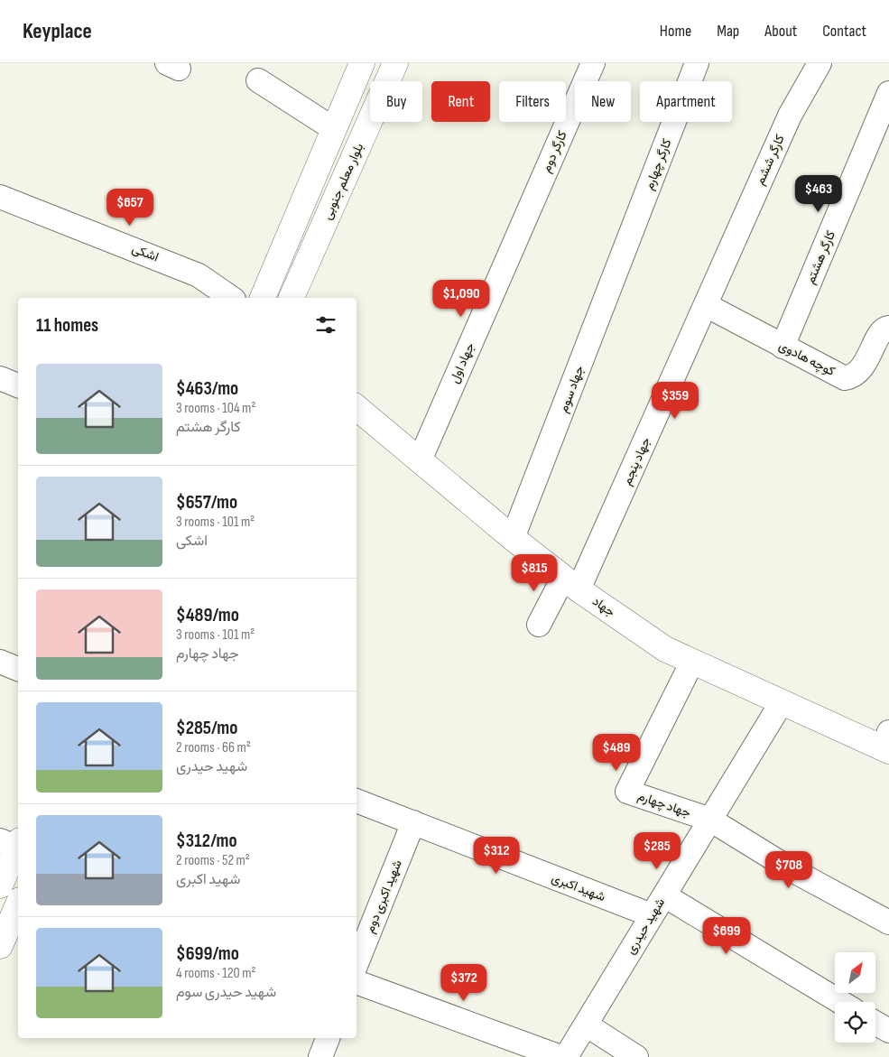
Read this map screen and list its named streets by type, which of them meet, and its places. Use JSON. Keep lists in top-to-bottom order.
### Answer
{
  "streets": {
    "main road": ["بلوار معلم جنوبی", "جهاد"],
    "street": [
      "کارگر دوم",
      "کارگر ششم",
      "کارگر چهارم",
      "اشکی",
      "کارگر هشتم",
      "کوچه هادوی",
      "جهاد اول",
      "جهاد سوم",
      "جهاد پنجم",
      "جهاد چهارم",
      "شهید اکبری",
      "شهید اکبری دوم",
      "شهید حیدری"
    ]
  },
  "crossings": [
    ["کارگر دوم", "جهاد اول"],
    ["کارگر ششم", "جهاد پنجم"],
    ["کارگر چهارم", "جهاد سوم"],
    ["کارگر هشتم", "کوچه هادوی"],
    ["کوچه هادوی", "جهاد پنجم"],
    ["جهاد اول", "جهاد"],
    ["جهاد سوم", "جهاد"],
    ["جهاد پنجم", "جهاد"],
    ["جهاد", "جهاد چهارم"],
    ["جهاد", "شهید حیدری"],
    ["جهاد چهارم", "شهید حیدری"],
    ["شهید اکبری", "شهید اکبری دوم"],
    ["شهید اکبری", "شهید حیدری"]
  ],
  "north": "top right",
  "page": {
    "header": "Keyplace",
    "nav": [
      "Home",
      "Map",
      "About",
      "Contact"
    ],
    "chip": [
      "Buy",
      "Rent",
      "Filters",
      "New",
      "Apartment"
    ],
    "price": [
      "$463",
      "$657",
      "$1,090",
      "$359",
      "$815",
      "$489",
      "$285",
      "$312",
      "$708",
      "$699",
      "$372"
    ],
    "heading": "11 homes",
    "list": [
      {
        "name": "$463/mo",
        "note": "3 rooms · 104 m² · کارگر هشتم"
      },
      {
        "name": "$657/mo",
        "note": "3 rooms · 101 m² · اشکی"
      },
      {
        "name": "$489/mo",
        "note": "3 rooms · 101 m² · جهاد چهارم"
      },
      {
        "name": "$285/mo",
        "note": "2 rooms · 66 m² · شهید حیدری"
      },
      {
        "name": "$312/mo",
        "note": "2 rooms · 52 m² · شهید اکبری"
      },
      {
        "name": "$699/mo",
        "note": "4 rooms · 120 m² · شهید حیدری سوم"
      }
    ]
  }
}
